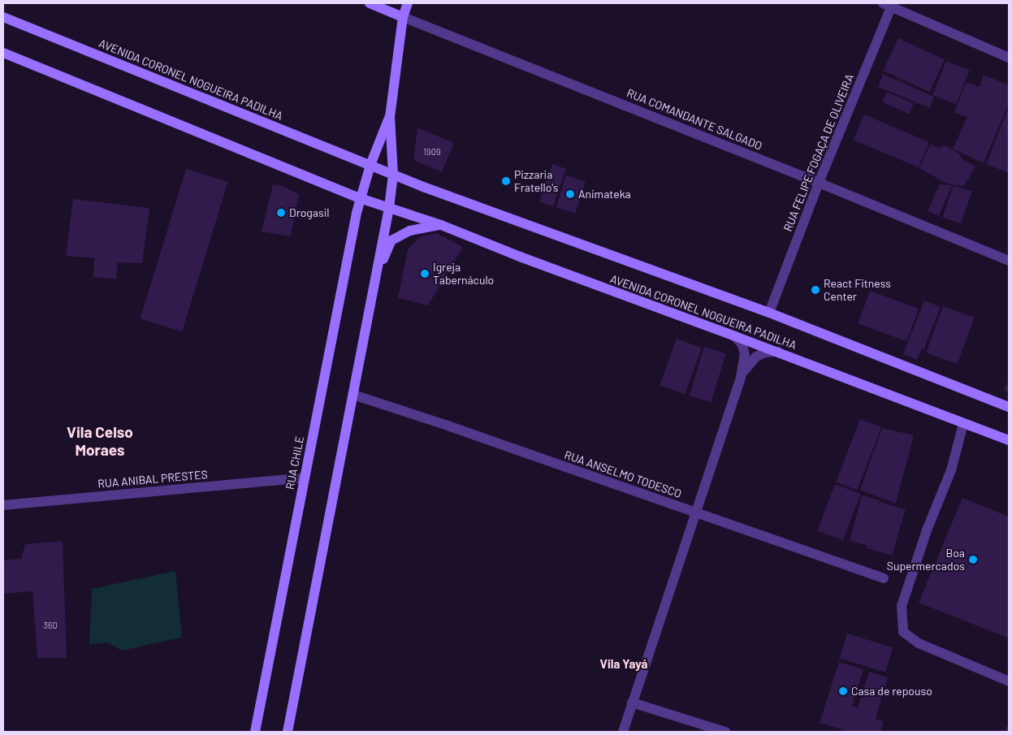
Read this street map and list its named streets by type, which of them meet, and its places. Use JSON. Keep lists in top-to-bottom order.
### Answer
{
  "streets": {
    "main road": ["AVENIDA CORONEL NOGUEIRA PADILHA", "RUA COMANDANTE SALGADO", "RUA CHILE"],
    "street": ["RUA FELIPE FOGAÇA DE OLIVEIRA", "RUA ANSELMO TODESCO", "RUA ANIBAL PRESTES"]
  },
  "crossings": [
    ["AVENIDA CORONEL NOGUEIRA PADILHA", "RUA FELIPE FOGAÇA DE OLIVEIRA"],
    ["AVENIDA CORONEL NOGUEIRA PADILHA", "RUA CHILE"],
    ["RUA COMANDANTE SALGADO", "RUA FELIPE FOGAÇA DE OLIVEIRA"],
    ["RUA CHILE", "RUA ANIBAL PRESTES"]
  ],
  "districts": ["Vila Celso Moraes", "Vila Yayá"],
  "places": [
    "Pizzaria Fratello's",
    "Animateka",
    "Drogasil",
    "Igreja Tabernáculo",
    "React Fitness Center",
    "Boa Supermercados",
    "Casa de repouso"
  ],
  "house_numbers": ["1909", "360"]
}
